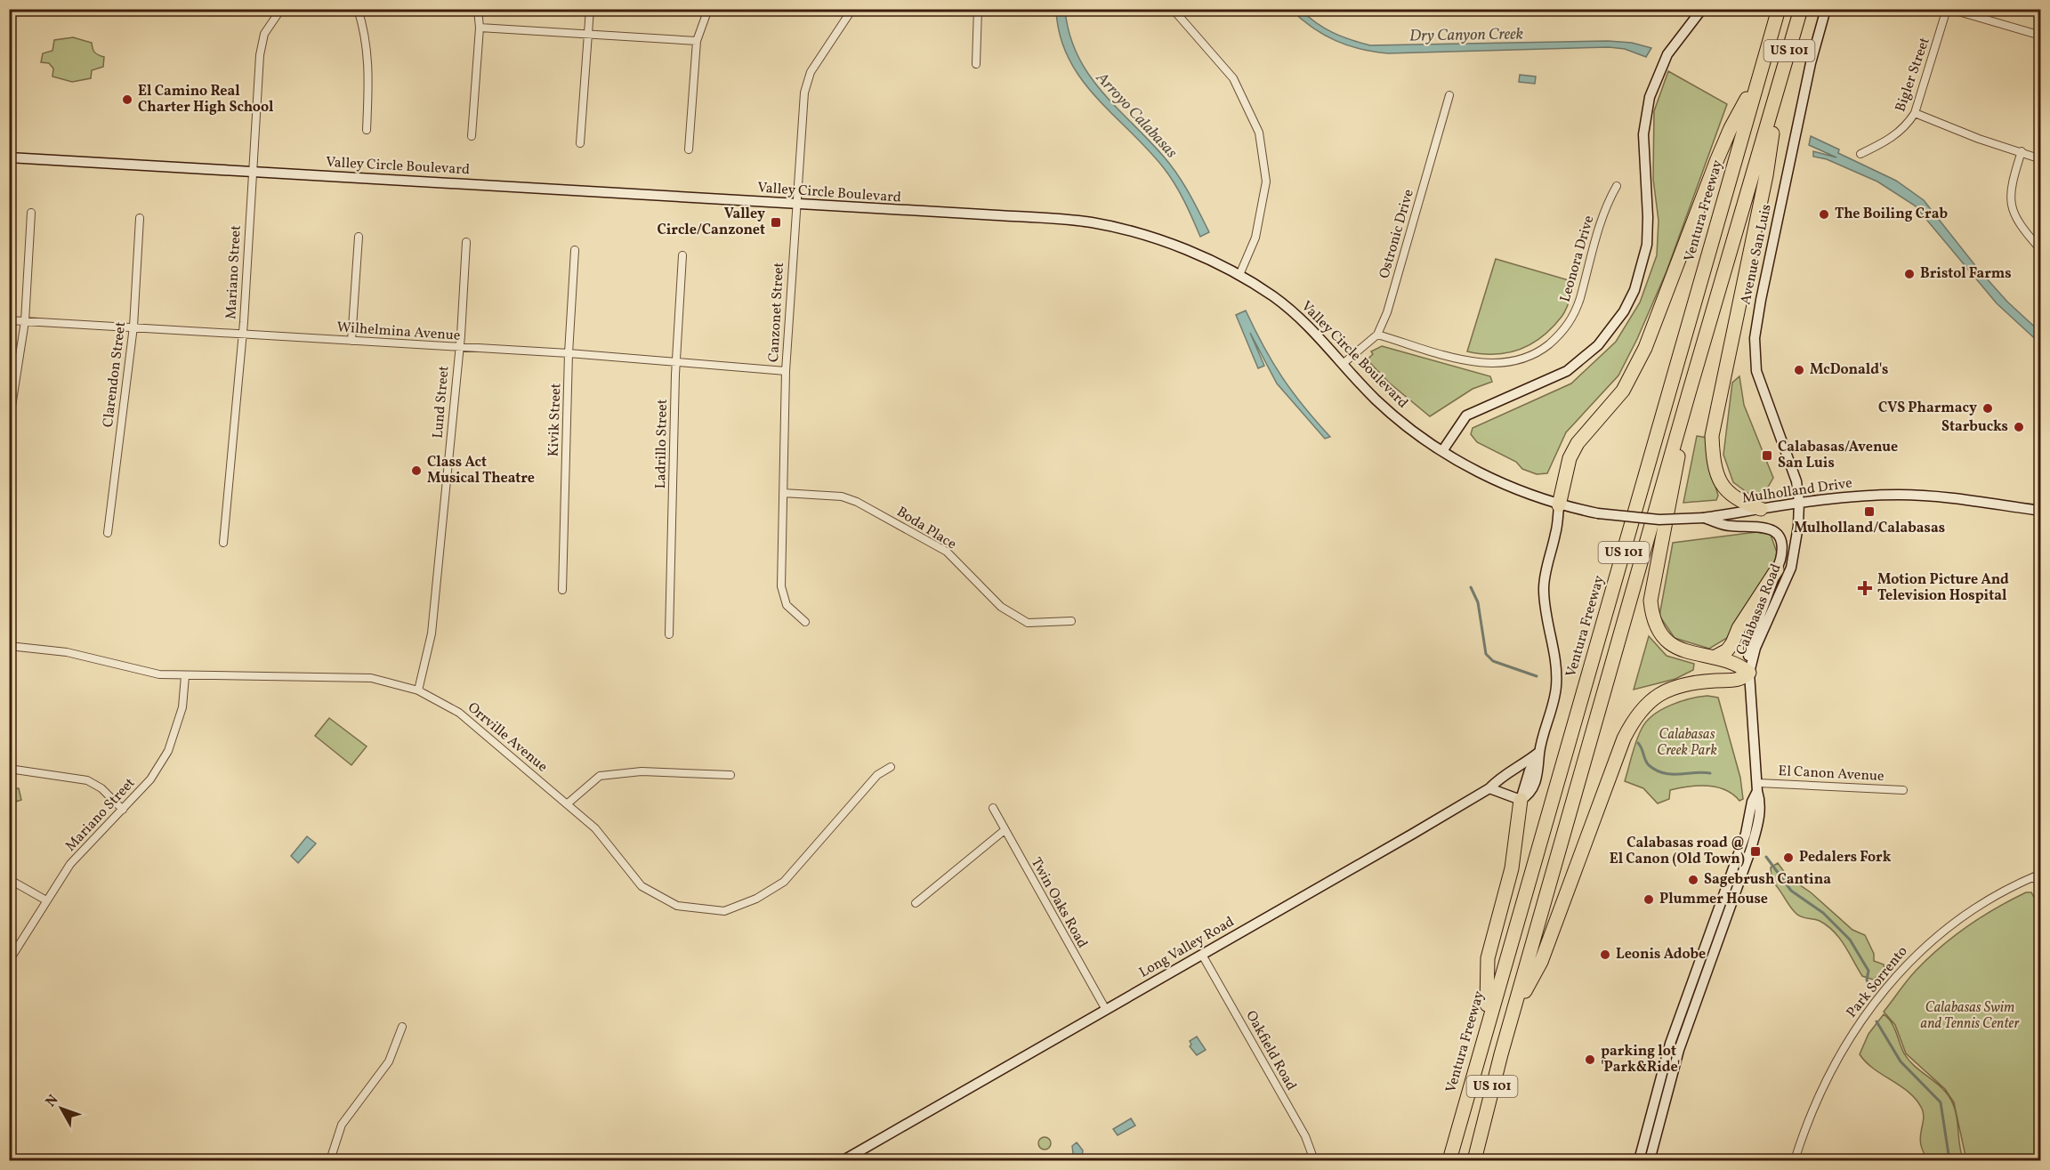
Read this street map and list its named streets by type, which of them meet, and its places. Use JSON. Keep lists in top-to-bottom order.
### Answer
{
  "streets": {
    "highway": ["US 101", "Ventura Freeway"],
    "main road": [
      "Valley Circle Boulevard",
      "Avenue San Luis",
      "Mulholland Drive",
      "Calabasas Road",
      "Long Valley Road"
    ],
    "street": [
      "Bigler Street",
      "Ostronic Drive",
      "Leonora Drive",
      "Mariano Street",
      "Canzonet Street",
      "Wilhelmina Avenue",
      "Clarendon Street",
      "Lund Street",
      "Kivik Street",
      "Ladrillo Street",
      "Boda Place",
      "Orrville Avenue",
      "El Canon Avenue",
      "Twin Oaks Road",
      "Park Sorrento",
      "Oakfield Road"
    ]
  },
  "crossings": [
    ["Valley Circle Boulevard", "Ostronic Drive"],
    ["Valley Circle Boulevard", "Mariano Street"],
    ["Valley Circle Boulevard", "Canzonet Street"],
    ["Valley Circle Boulevard", "Mulholland Drive"],
    ["Ostronic Drive", "Leonora Drive"],
    ["Avenue San Luis", "Mulholland Drive"],
    ["Avenue San Luis", "Calabasas Road"],
    ["Mariano Street", "Wilhelmina Avenue"],
    ["Mariano Street", "Orrville Avenue"],
    ["Canzonet Street", "Wilhelmina Avenue"],
    ["Canzonet Street", "Boda Place"],
    ["Wilhelmina Avenue", "Clarendon Street"],
    ["Wilhelmina Avenue", "Lund Street"],
    ["Wilhelmina Avenue", "Kivik Street"],
    ["Wilhelmina Avenue", "Ladrillo Street"],
    ["Lund Street", "Orrville Avenue"],
    ["Mulholland Drive", "Calabasas Road"],
    ["Calabasas Road", "El Canon Avenue"],
    ["Twin Oaks Road", "Long Valley Road"],
    ["Long Valley Road", "Oakfield Road"]
  ],
  "water": ["Dry Canyon Creek", "Arroyo Calabasas"],
  "parks": ["Calabasas Creek Park", "Calabasas Swim and Tennis Center"],
  "places": {
    "other": [
      "El Camino Real Charter High School",
      "The Boiling Crab",
      "Bristol Farms",
      "McDonald's",
      "CVS Pharmacy",
      "Starbucks",
      "Class Act Musical Theatre",
      "Pedalers Fork",
      "Sagebrush Cantina",
      "Plummer House",
      "Leonis Adobe",
      "parking lot 'Park&Ride'"
    ],
    "transit": [
      "Valley Circle/Canzonet",
      "Calabasas/Avenue San Luis",
      "Mulholland/Calabasas",
      "Calabasas road @ El Canon (Old Town)"
    ],
    "health": ["Motion Picture And Television Hospital"]
  },
  "north": "top left"
}
